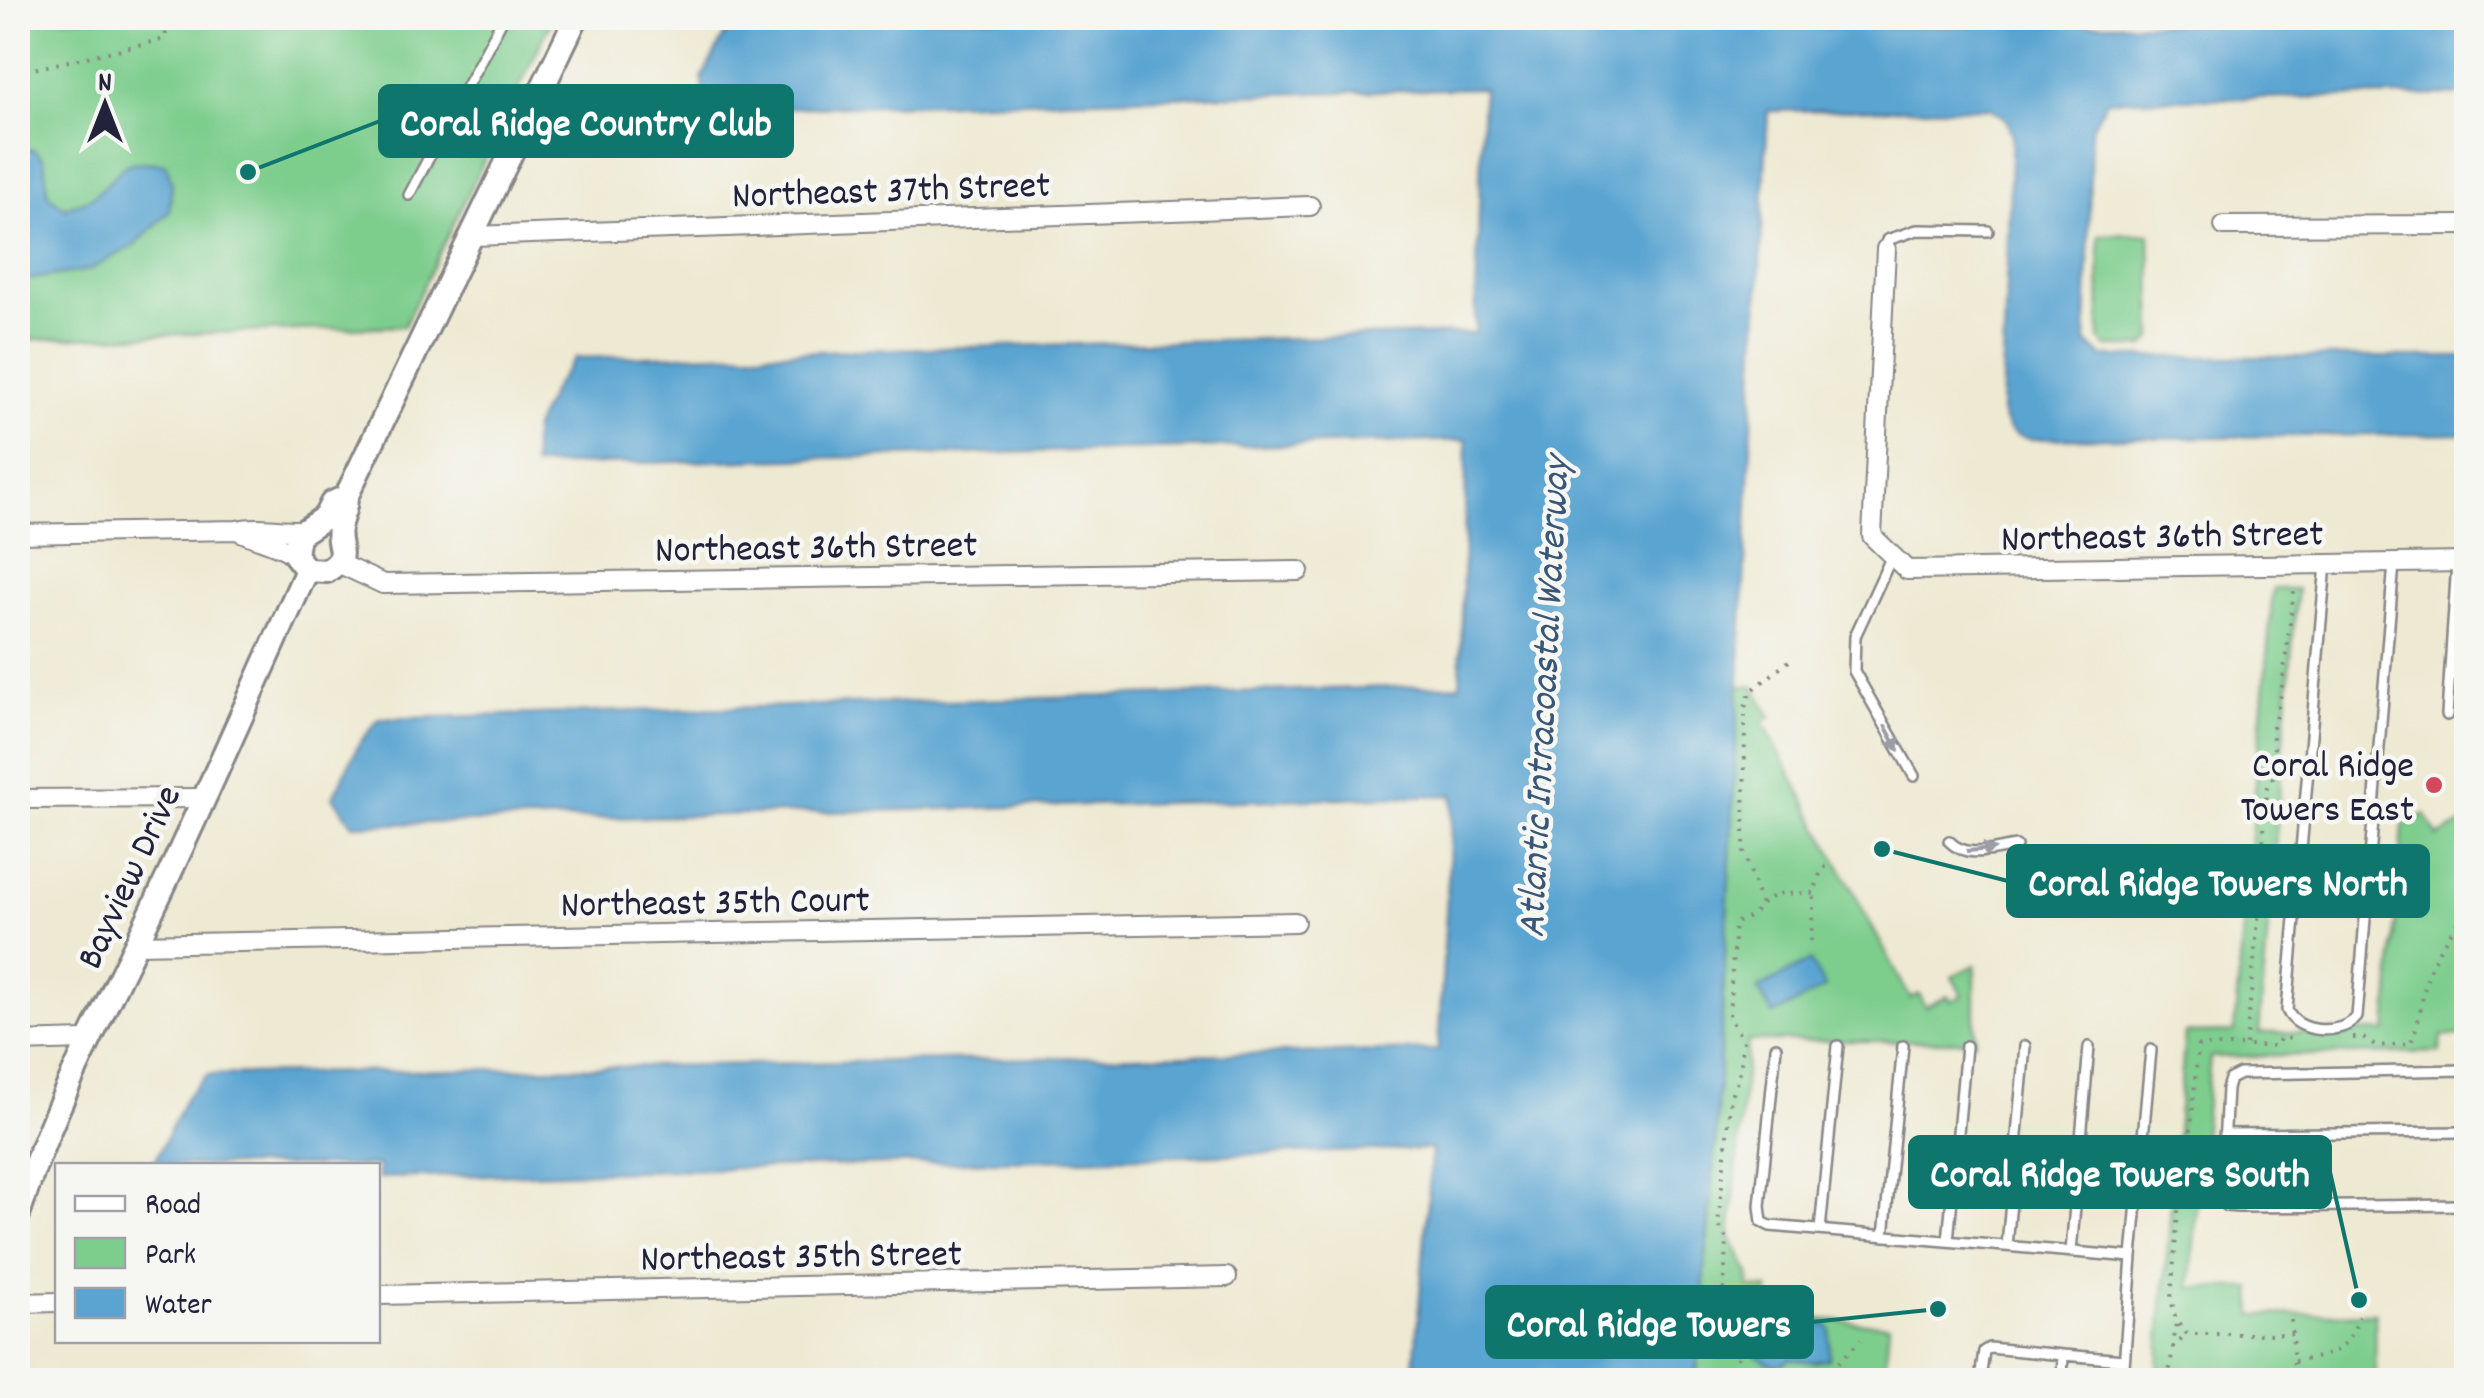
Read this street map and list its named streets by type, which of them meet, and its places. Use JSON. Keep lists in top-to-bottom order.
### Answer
{
  "streets": {
    "street": [
      "Northeast 37th Street",
      "Northeast 36th Street",
      "Bayview Drive",
      "Northeast 35th Court",
      "Northeast 35th Street"
    ]
  },
  "crossings": [
    ["Northeast 37th Street", "Bayview Drive"],
    ["Northeast 36th Street", "Bayview Drive"],
    ["Bayview Drive", "Northeast 35th Court"]
  ],
  "water": ["Atlantic Intracoastal Waterway"],
  "places": [
    "Coral Ridge Country Club",
    "Coral Ridge Towers East",
    "Coral Ridge Towers North",
    "Coral Ridge Towers South",
    "Coral Ridge Towers"
  ],
  "legend": ["Road", "Park", "Water"],
  "north": "top"
}
